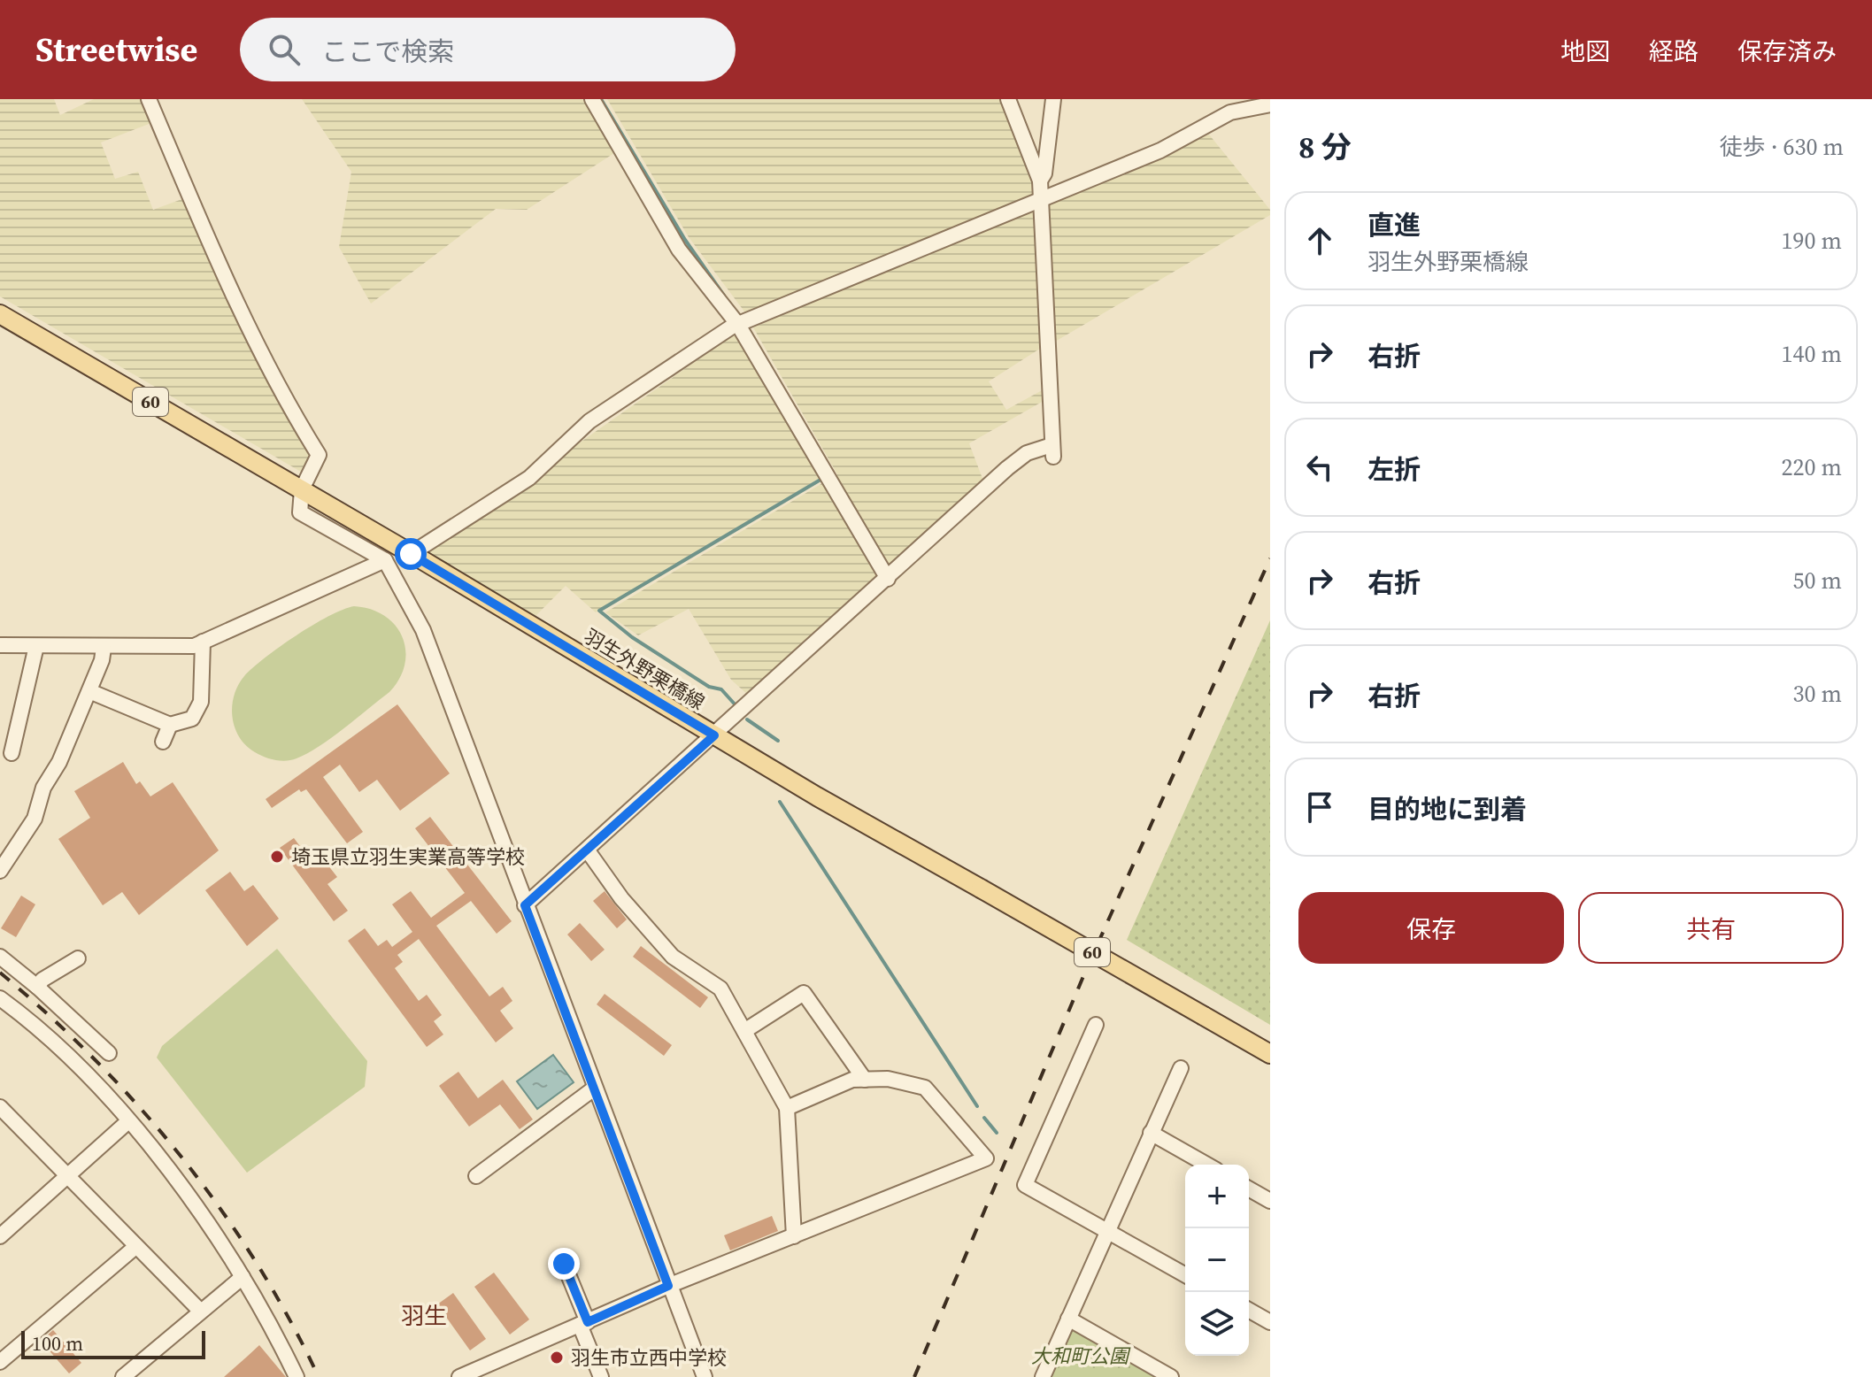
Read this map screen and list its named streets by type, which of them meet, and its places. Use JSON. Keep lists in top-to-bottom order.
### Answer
{
  "streets": {
    "main road": ["60", "羽生外野栗橋線"]
  },
  "districts": ["羽生"],
  "parks": ["大和町公園"],
  "places": ["埼玉県立羽生実業高等学校", "羽生市立西中学校"],
  "scale_bar": "100 m",
  "page": {
    "header": "Streetwise",
    "search": "ここで検索",
    "nav": ["地図", "経路", "保存済み"],
    "heading": ["8 分", "徒歩 · 630 m"],
    "list": [
      ["直進", "羽生外野栗橋線", "190 m"],
      ["右折", "140 m"],
      ["左折", "220 m"],
      ["右折", "50 m"],
      ["右折", "30 m"],
      "目的地に到着"
    ],
    "buttons": ["保存", "共有"],
    "map_buttons": ["+", "−"],
    "scale": "100 m"
  }
}
